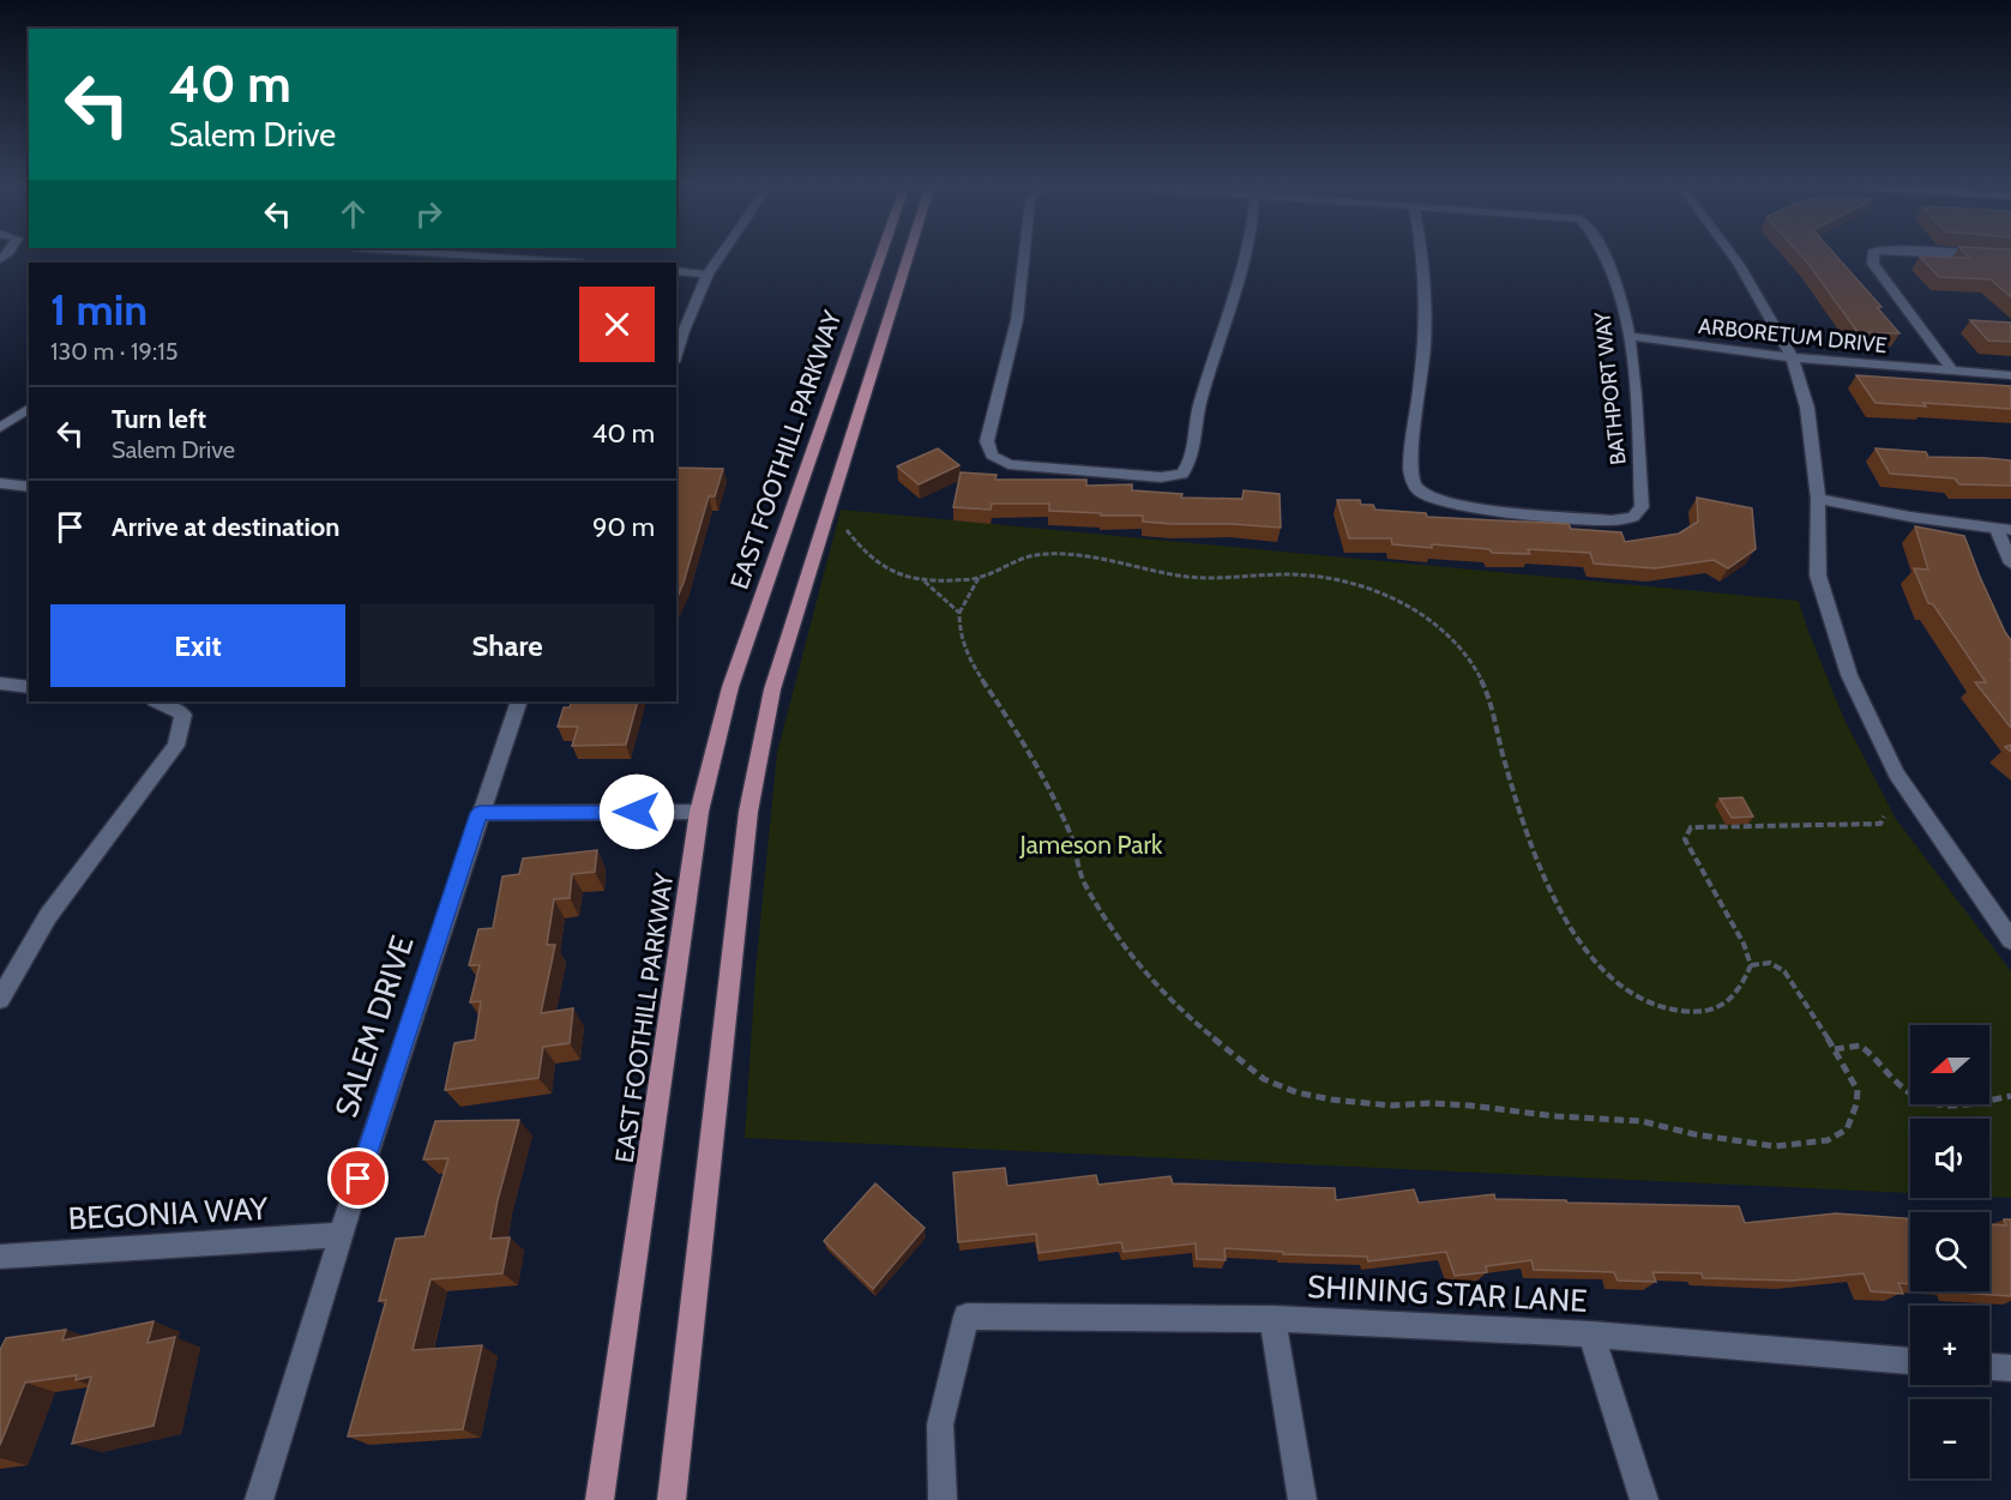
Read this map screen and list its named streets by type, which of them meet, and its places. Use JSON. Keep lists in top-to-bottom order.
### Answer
{
  "streets": {
    "main road": ["EAST FOOTHILL PARKWAY"],
    "street": [
      "ARBORETUM DRIVE",
      "BATHPORT WAY",
      "SALEM DRIVE",
      "BEGONIA WAY",
      "SHINING STAR LANE"
    ]
  },
  "crossings": [
    ["ARBORETUM DRIVE", "BATHPORT WAY"],
    ["SALEM DRIVE", "BEGONIA WAY"]
  ],
  "parks": ["Jameson Park"],
  "north": "left",
  "page": {
    "turn": ["40 m", "Salem Drive"],
    "heading": ["1 min", "130 m · 19:15"],
    "list": [
      {
        "name": "Turn left",
        "note": "Salem Drive",
        "value": "40 m"
      },
      {
        "name": "Arrive at destination",
        "value": "90 m"
      }
    ],
    "buttons": ["Exit", "Share"],
    "map_buttons": ["+", "−"]
  }
}
